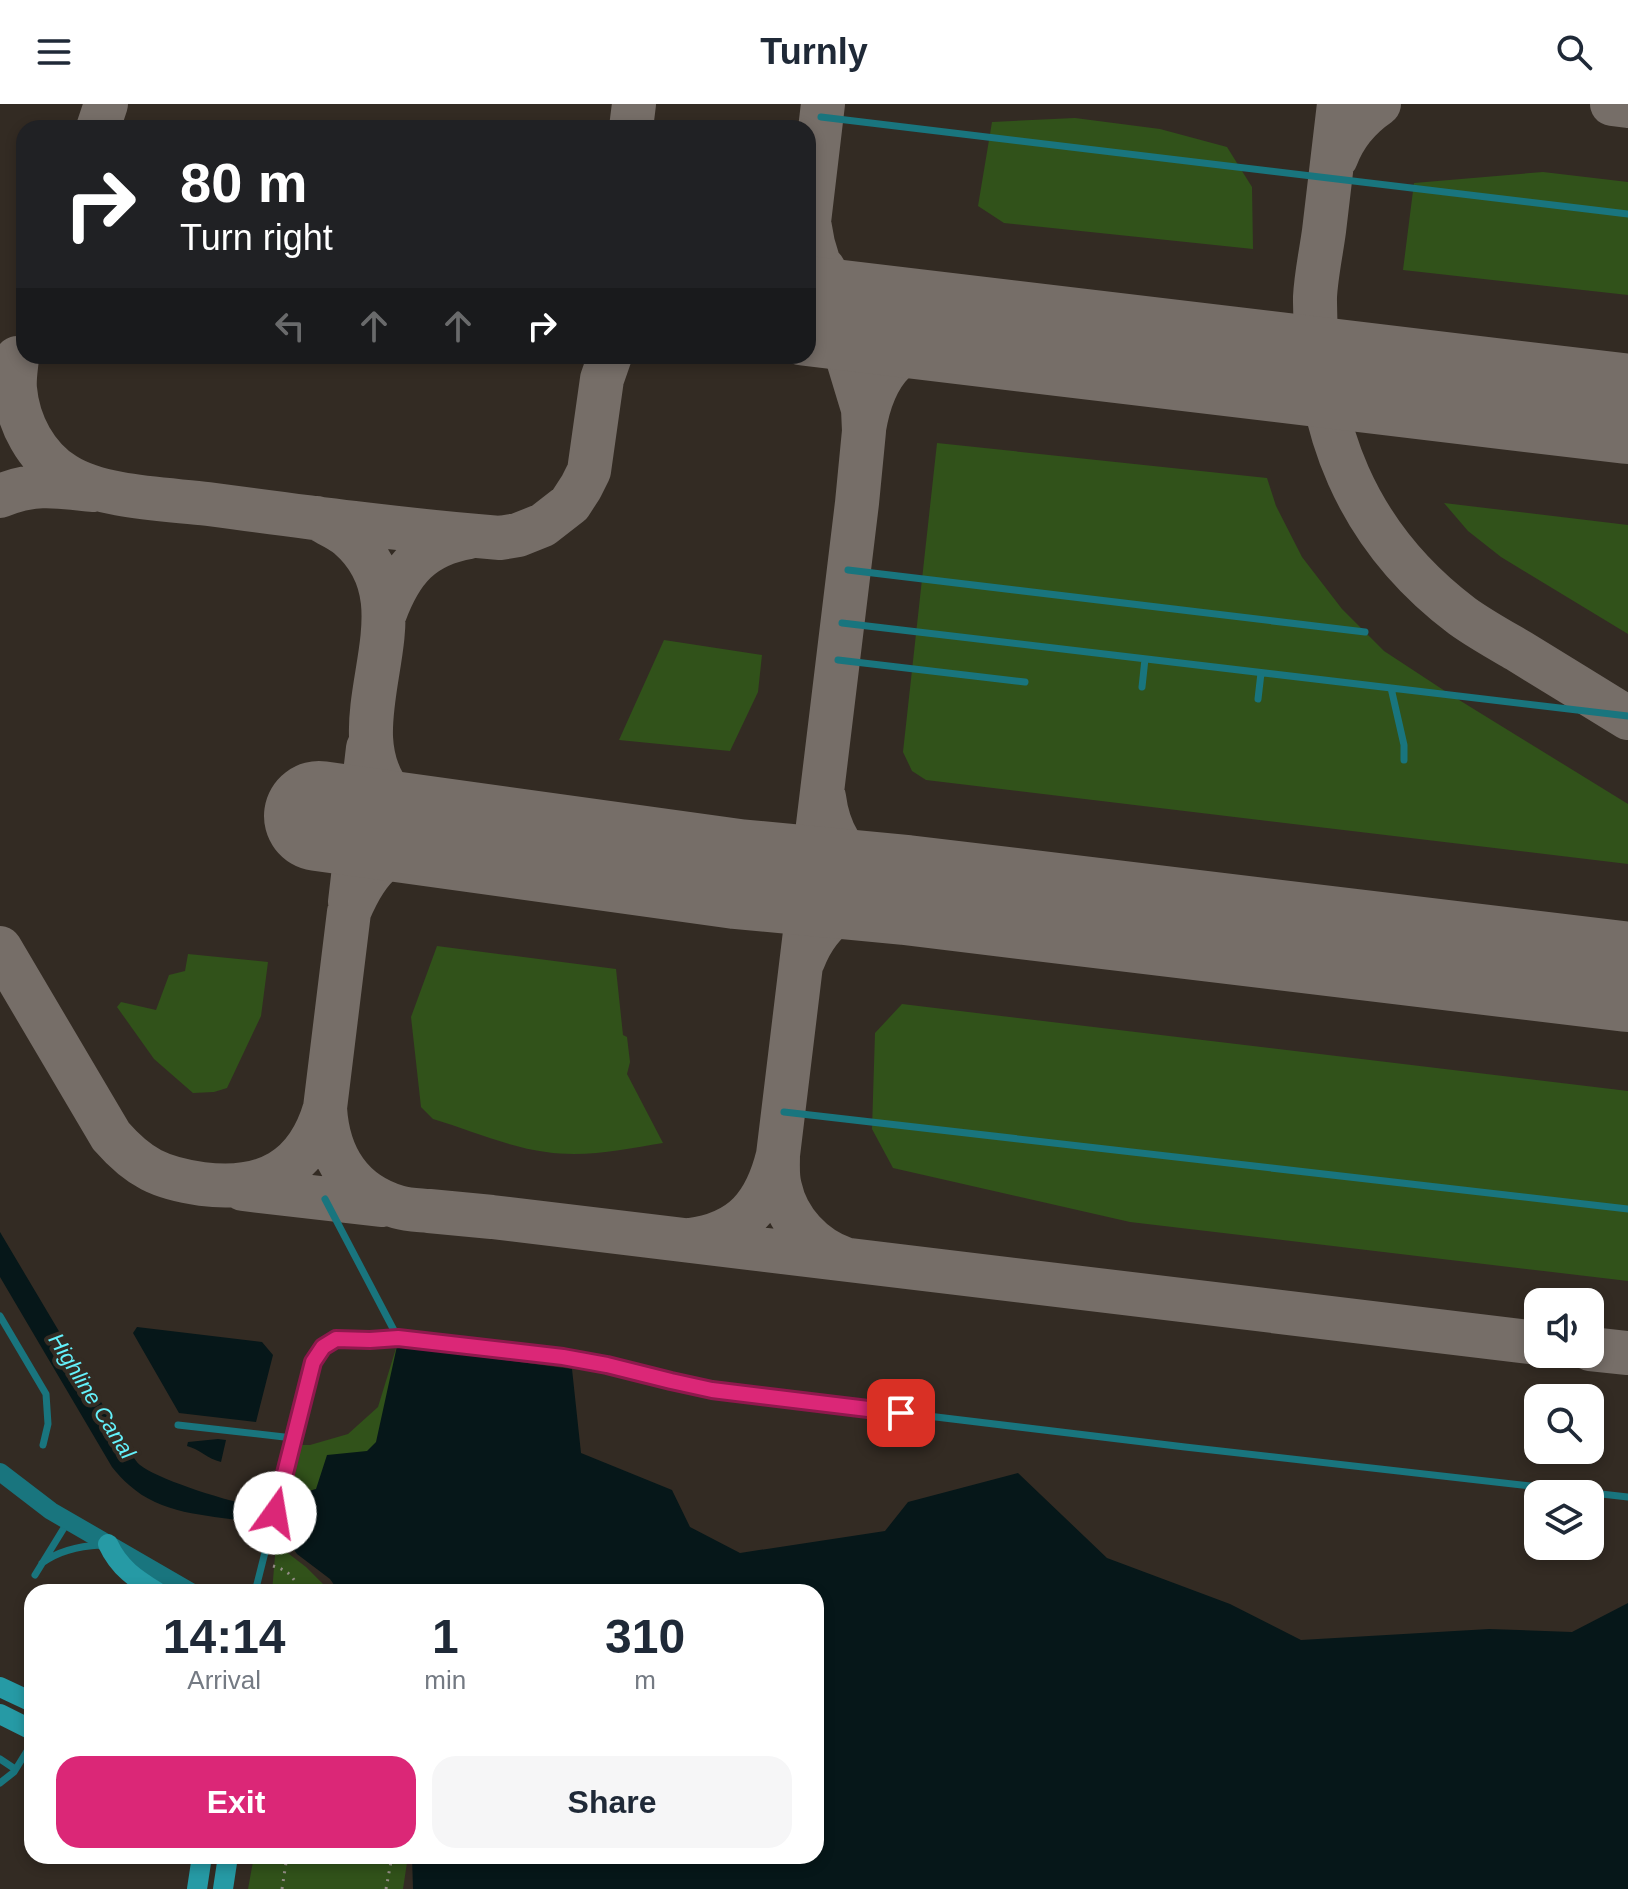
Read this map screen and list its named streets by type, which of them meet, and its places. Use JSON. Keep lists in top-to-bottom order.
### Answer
{
  "water": ["Highline Canal"],
  "page": {
    "header": "Turnly",
    "turn": ["80 m", "Turn right"],
    "eta": [
      "14:14",
      "Arrival",
      "1",
      "min",
      "310",
      "m"
    ],
    "buttons": ["Exit", "Share"]
  }
}
